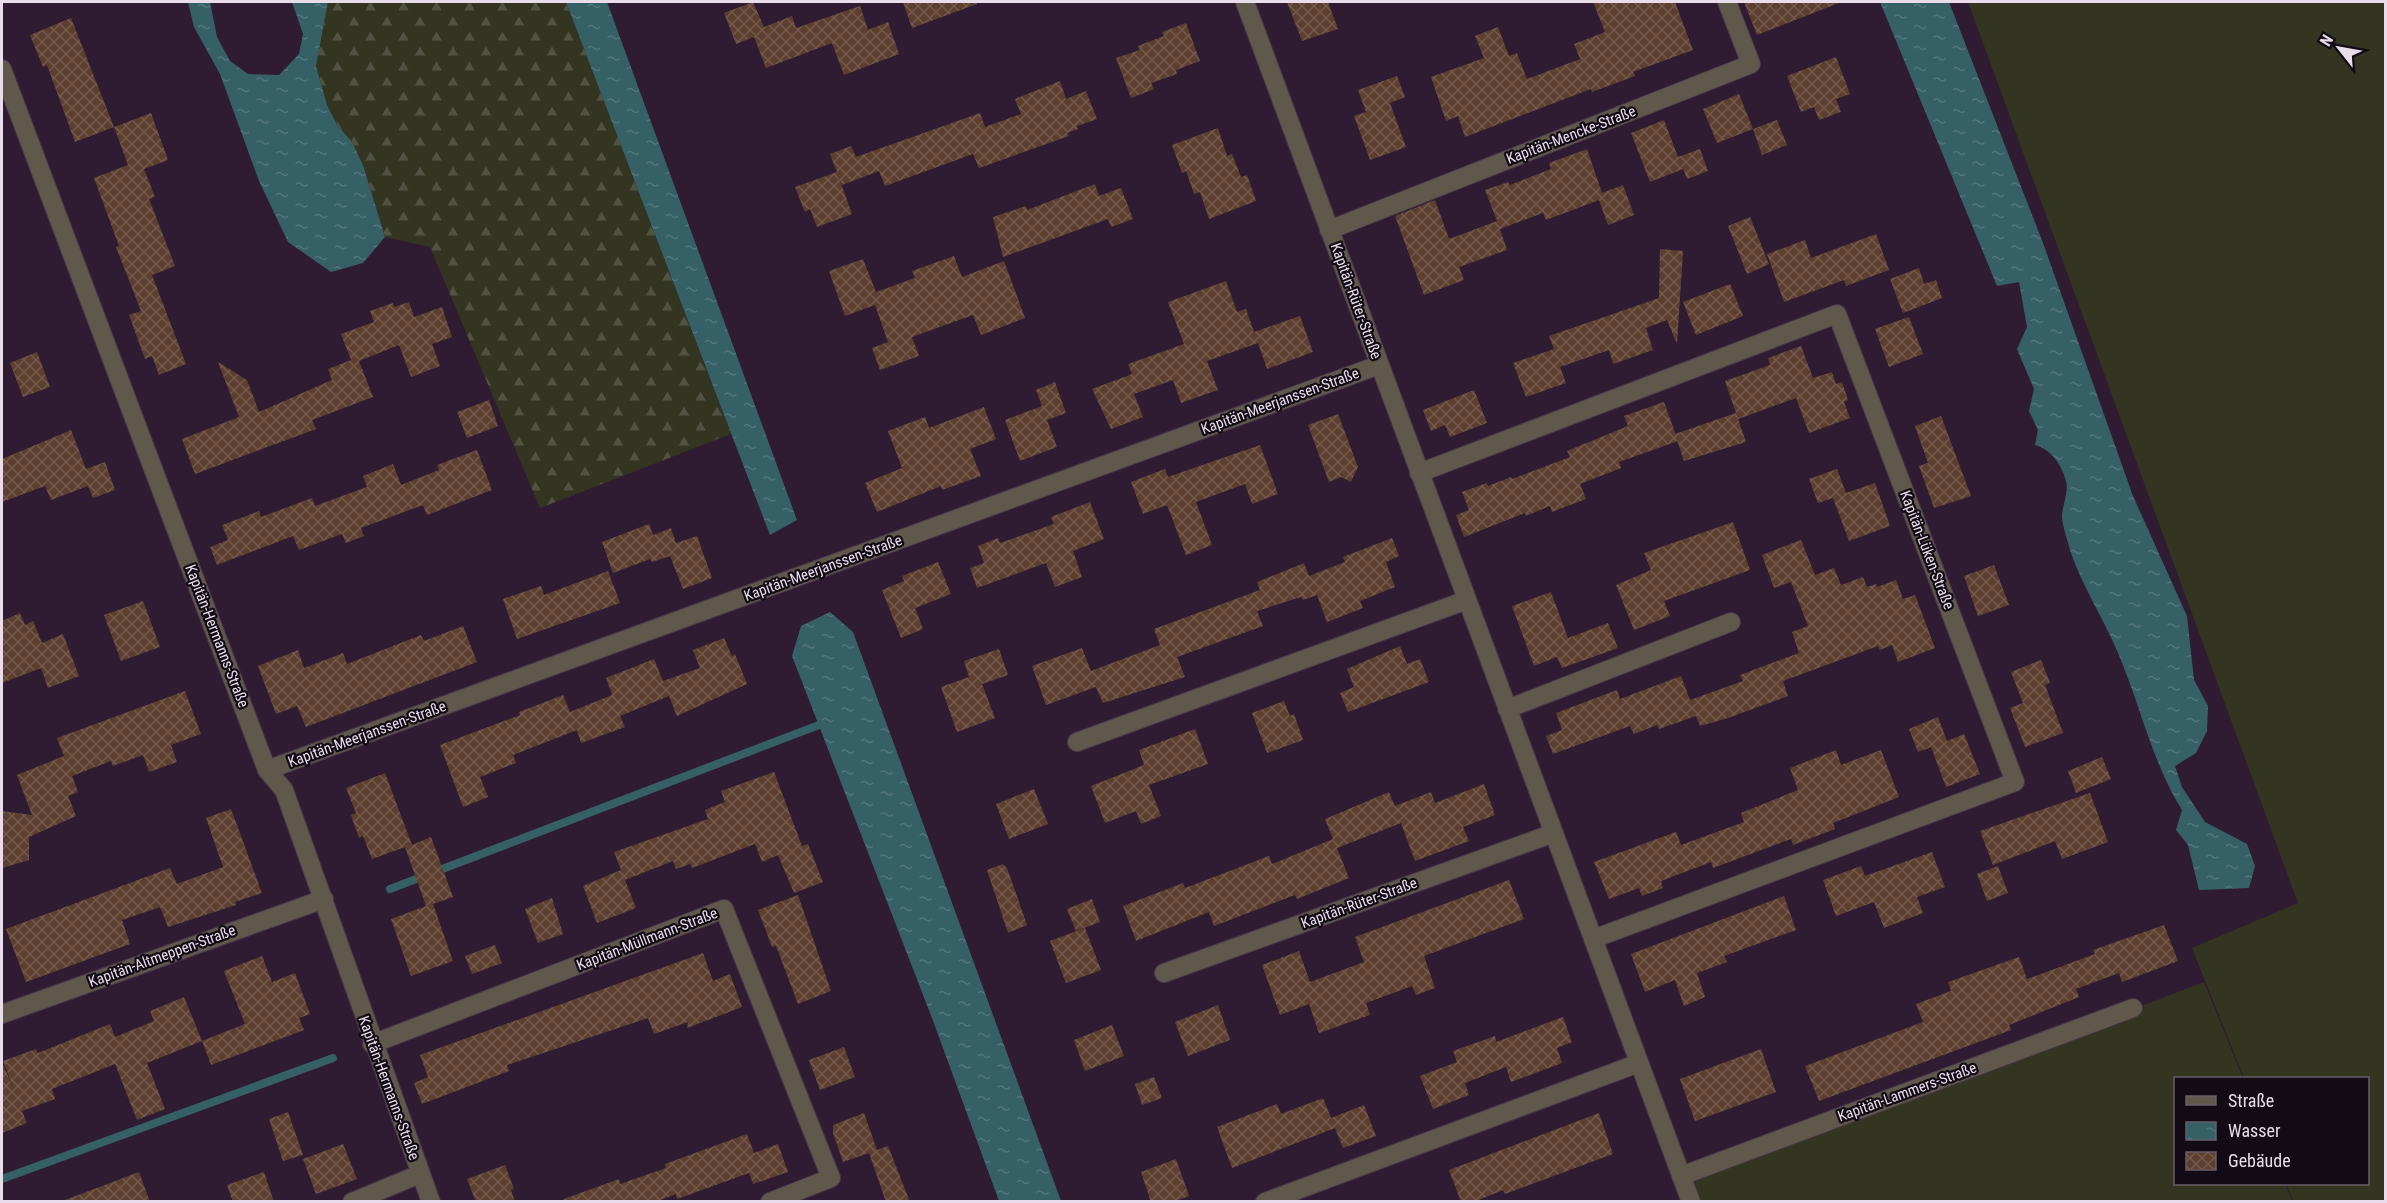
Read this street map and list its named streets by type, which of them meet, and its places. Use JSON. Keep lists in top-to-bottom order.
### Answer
{
  "streets": {
    "street": [
      "Kapitän-Mencke-Straße",
      "Kapitän-Rüter-Straße",
      "Kapitän-Meerjanssen-Straße",
      "Kapitän-Lüken-Straße",
      "Kapitän-Hermanns-Straße",
      "Kapitän-Müllmann-Straße",
      "Kapitän-Altmeppen-Straße",
      "Kapitän-Lammers-Straße"
    ]
  },
  "crossings": [
    ["Kapitän-Mencke-Straße", "Kapitän-Rüter-Straße"],
    ["Kapitän-Rüter-Straße", "Kapitän-Meerjanssen-Straße"],
    ["Kapitän-Rüter-Straße", "Kapitän-Lüken-Straße"],
    ["Kapitän-Rüter-Straße", "Kapitän-Lammers-Straße"],
    ["Kapitän-Meerjanssen-Straße", "Kapitän-Hermanns-Straße"],
    ["Kapitän-Hermanns-Straße", "Kapitän-Müllmann-Straße"],
    ["Kapitän-Hermanns-Straße", "Kapitän-Altmeppen-Straße"]
  ],
  "legend": ["Straße", "Wasser", "Gebäude"],
  "north": "top left"
}
